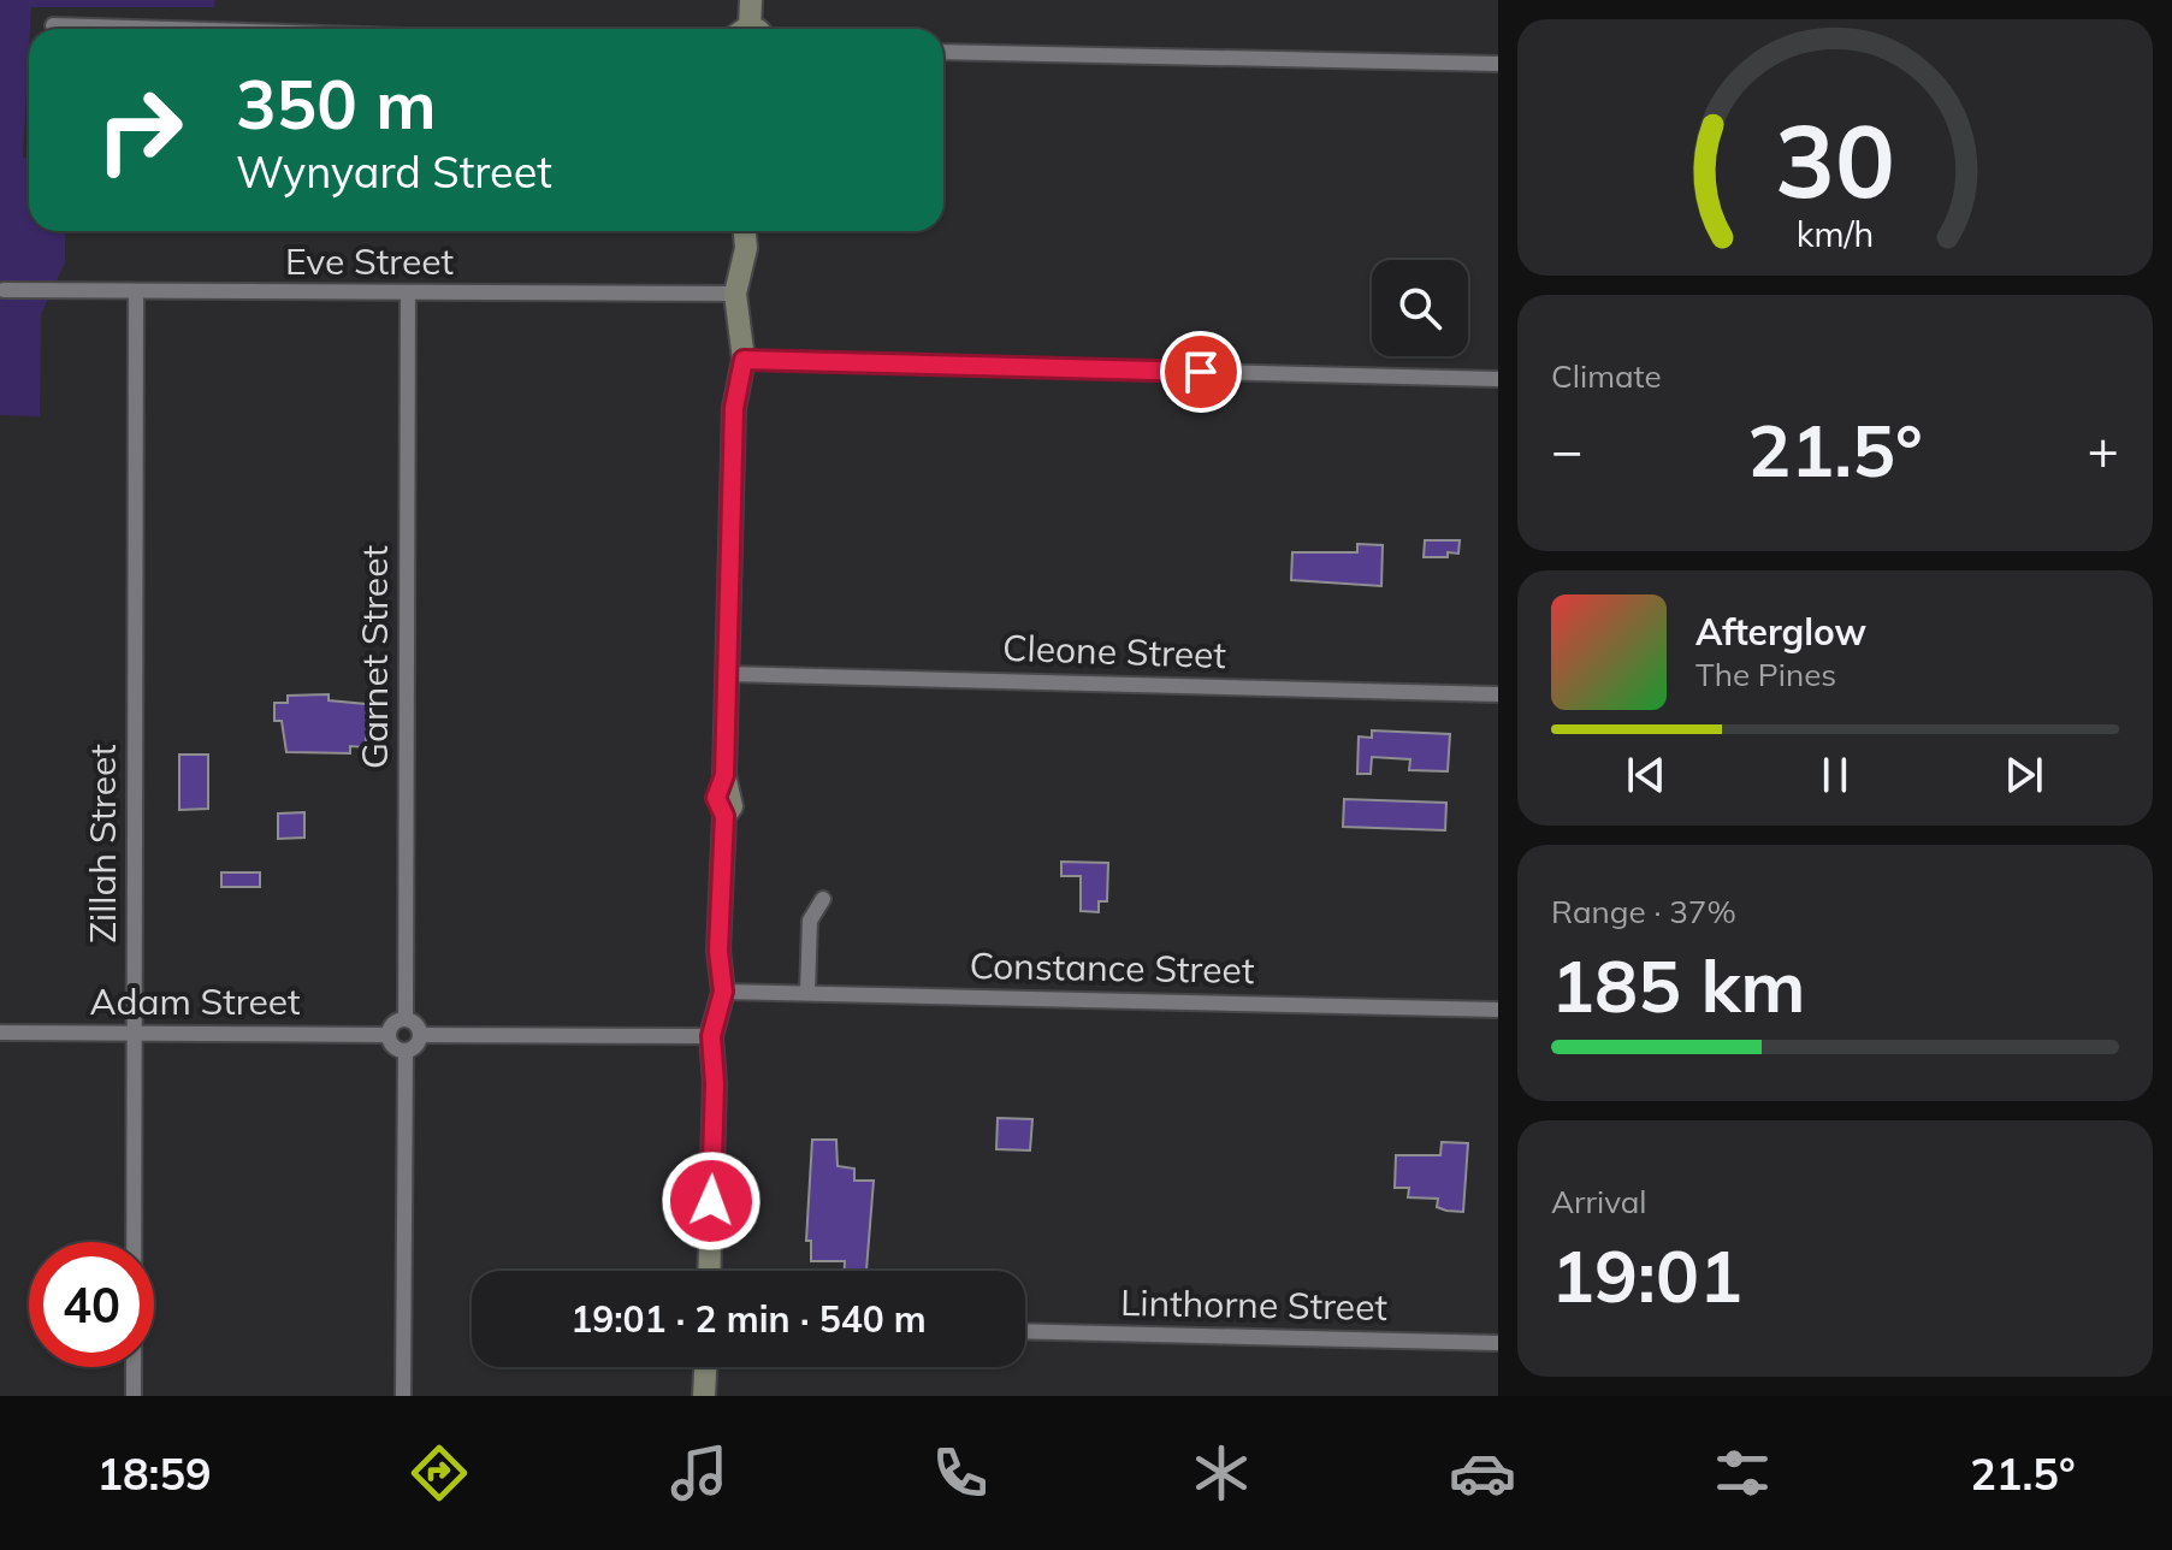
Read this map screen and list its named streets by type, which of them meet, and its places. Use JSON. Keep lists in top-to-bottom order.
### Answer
{
  "streets": {
    "street": [
      "Eve Street",
      "Cleone Street",
      "Garnet Street",
      "Zillah Street",
      "Constance Street",
      "Adam Street",
      "Linthorne Street"
    ]
  },
  "crossings": [
    ["Eve Street", "Garnet Street"],
    ["Eve Street", "Zillah Street"],
    ["Garnet Street", "Adam Street"],
    ["Zillah Street", "Adam Street"]
  ],
  "page": {
    "turn": ["350 m", "Wynyard Street"],
    "tile": [
      "Climate",
      ["Range · 37%", "185 km"],
      ["Arrival", "19:01"]
    ],
    "heat": ["−", "21.5°", "+"],
    "song": ["Afterglow", "The Pines"],
    "limit": "40",
    "trip": "19:01 · 2 min · 540 m",
    "tabs": ["18:59", "21.5°"],
    "gauge": ["30", "km/h"]
  }
}
